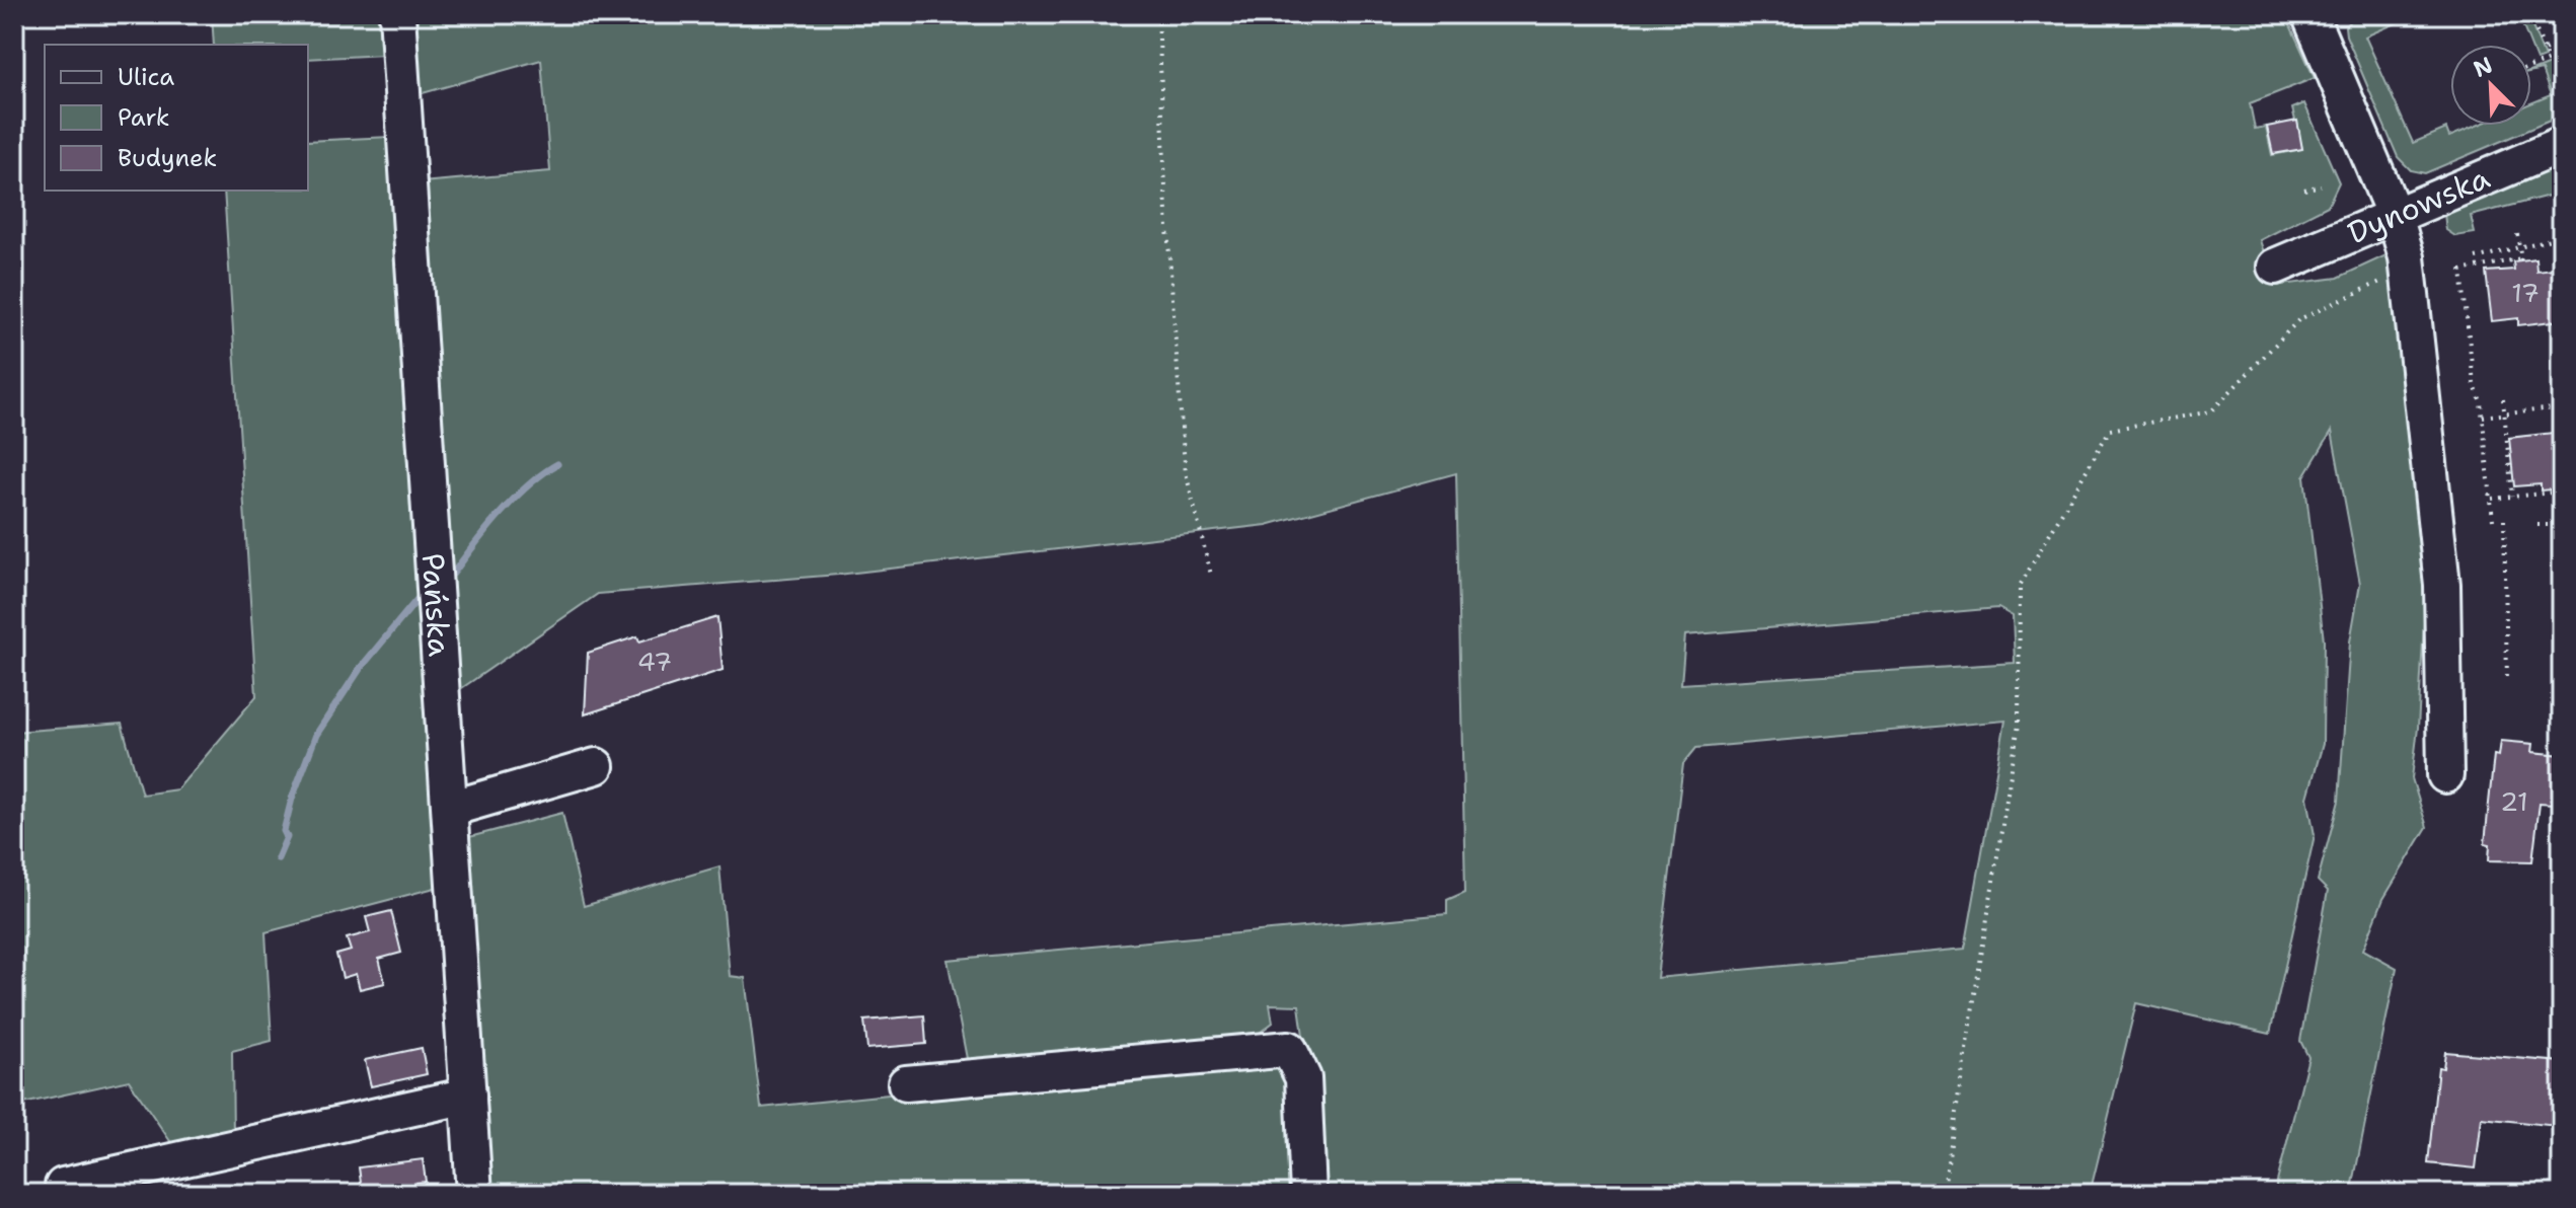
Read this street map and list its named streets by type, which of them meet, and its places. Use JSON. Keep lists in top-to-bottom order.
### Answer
{
  "streets": {
    "street": ["Dynowska", "Pańska"]
  },
  "house_numbers": ["17", "47", "21"],
  "legend": ["Ulica", "Park", "Budynek"],
  "north": "top left"
}
